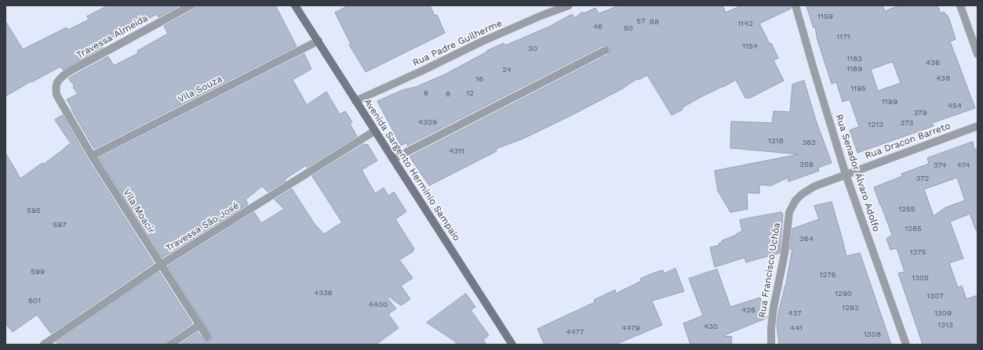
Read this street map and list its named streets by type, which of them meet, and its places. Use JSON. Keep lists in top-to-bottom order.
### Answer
{
  "streets": {
    "main road": ["Avenida Sargento Hermínio Sampaio"],
    "street": [
      "Travessa Almeida",
      "Rua Padre Guilherme",
      "Vila Souza",
      "Rua Dracon Barreto",
      "Rua Senador Álvaro Adolfo",
      "Vila Moacir",
      "Travessa São José",
      "Rua Francisco Uchôa"
    ]
  },
  "crossings": [
    ["Travessa Almeida", "Vila Moacir"],
    ["Rua Padre Guilherme", "Avenida Sargento Hermínio Sampaio"],
    ["Vila Souza", "Avenida Sargento Hermínio Sampaio"],
    ["Vila Souza", "Vila Moacir"],
    ["Rua Dracon Barreto", "Rua Senador Álvaro Adolfo"],
    ["Rua Dracon Barreto", "Rua Francisco Uchôa"],
    ["Avenida Sargento Hermínio Sampaio", "Travessa São José"],
    ["Vila Moacir", "Travessa São José"]
  ],
  "house_numbers": [
    "1159",
    "57",
    "88",
    "1142",
    "46",
    "50",
    "1171",
    "1154",
    "30",
    "1183",
    "436",
    "1189",
    "24",
    "438",
    "16",
    "1195",
    "6",
    "12",
    "8",
    "1199",
    "454",
    "379",
    "4309",
    "373",
    "1213",
    "1218",
    "363",
    "4311",
    "359",
    "374",
    "474",
    "372",
    "1255",
    "595",
    "597",
    "1265",
    "364",
    "1275",
    "599",
    "1276",
    "1305",
    "4336",
    "1290",
    "1307",
    "601",
    "4400",
    "1292",
    "426",
    "437",
    "1309",
    "1313",
    "430",
    "4479",
    "441",
    "4477",
    "1308"
  ]
}
